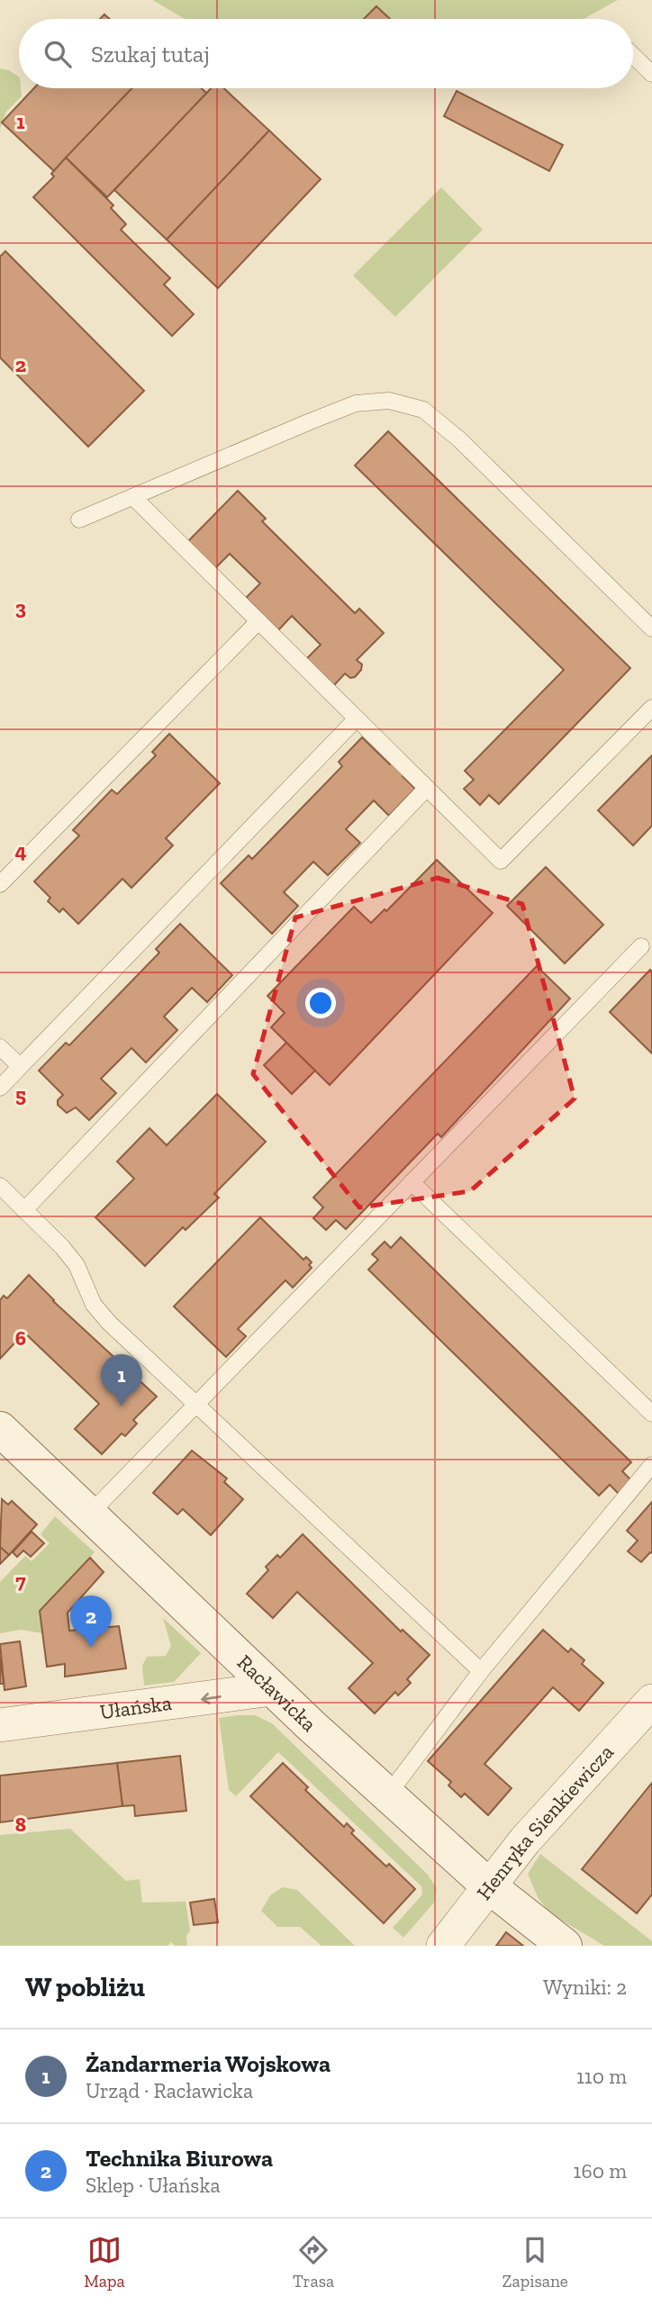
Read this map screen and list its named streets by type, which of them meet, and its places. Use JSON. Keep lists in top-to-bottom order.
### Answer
{
  "streets": {
    "street": ["Racławicka", "Ułańska", "Henryka Sienkiewicza"]
  },
  "crossings": [
    ["Racławicka", "Ułańska"],
    ["Racławicka", "Henryka Sienkiewicza"]
  ],
  "one_way": ["Ułańska"],
  "page": {
    "search": "Szukaj tutaj",
    "pins": ["1", "2"],
    "heading": ["W pobliżu", "Wyniki: 2"],
    "list": [
      {
        "mark": "1",
        "name": "Żandarmeria Wojskowa",
        "note": "Urząd · Racławicka",
        "value": "110 m"
      },
      {
        "mark": "2",
        "name": "Technika Biurowa",
        "note": "Sklep · Ułańska",
        "value": "160 m"
      }
    ],
    "nav": ["Mapa", "Trasa", "Zapisane"]
  },
  "grid": {
    "rows": [
      "1",
      "2",
      "3",
      "4",
      "5",
      "6",
      "7",
      "8"
    ]
  }
}
